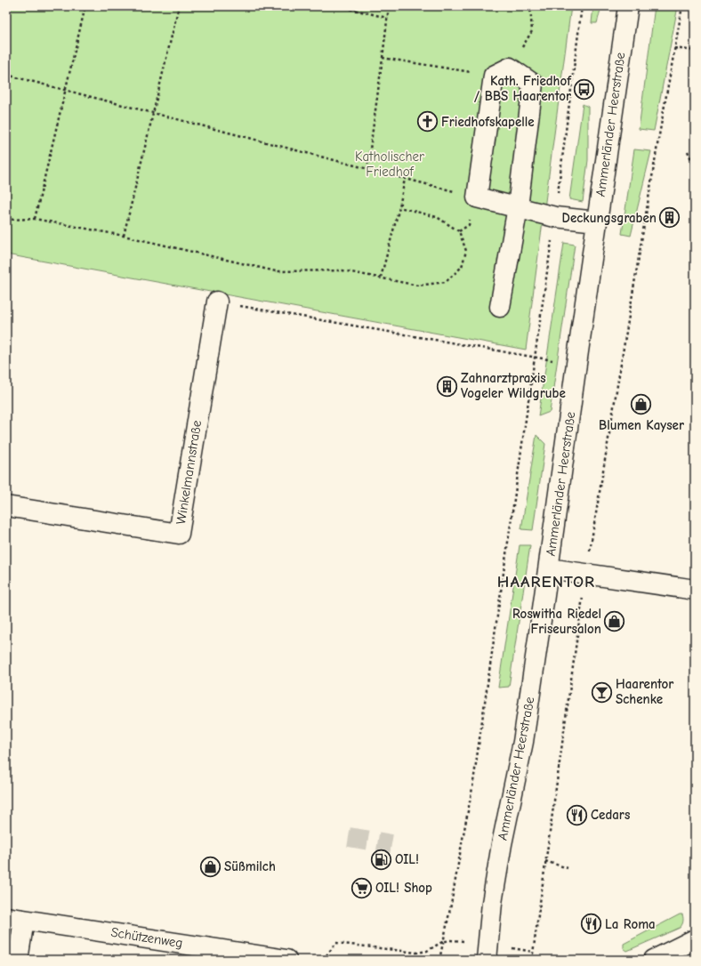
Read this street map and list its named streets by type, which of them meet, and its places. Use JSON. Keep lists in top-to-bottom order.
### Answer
{
  "streets": {
    "street": ["Ammerländer Heerstraße", "Winkelmannstraße", "Schützenweg"]
  },
  "districts": ["HAARENTOR"],
  "parks": ["Katholischer Friedhof"],
  "places": {
    "bus stop": ["Kath. Friedhof / BBS Haarentor"],
    "church": ["Friedhofskapelle"],
    "building": ["Deckungsgraben", "Zahnarztpraxis Vogeler Wildgrube"],
    "shop": ["Blumen Kayser", "Roswitha Riedel Friseursalon", "Süßmilch"],
    "bar": ["Haarentor Schenke"],
    "restaurant": ["Cedars", "La Roma"],
    "fuel station": ["OIL!"],
    "supermarket": ["OIL! Shop"]
  }
}
